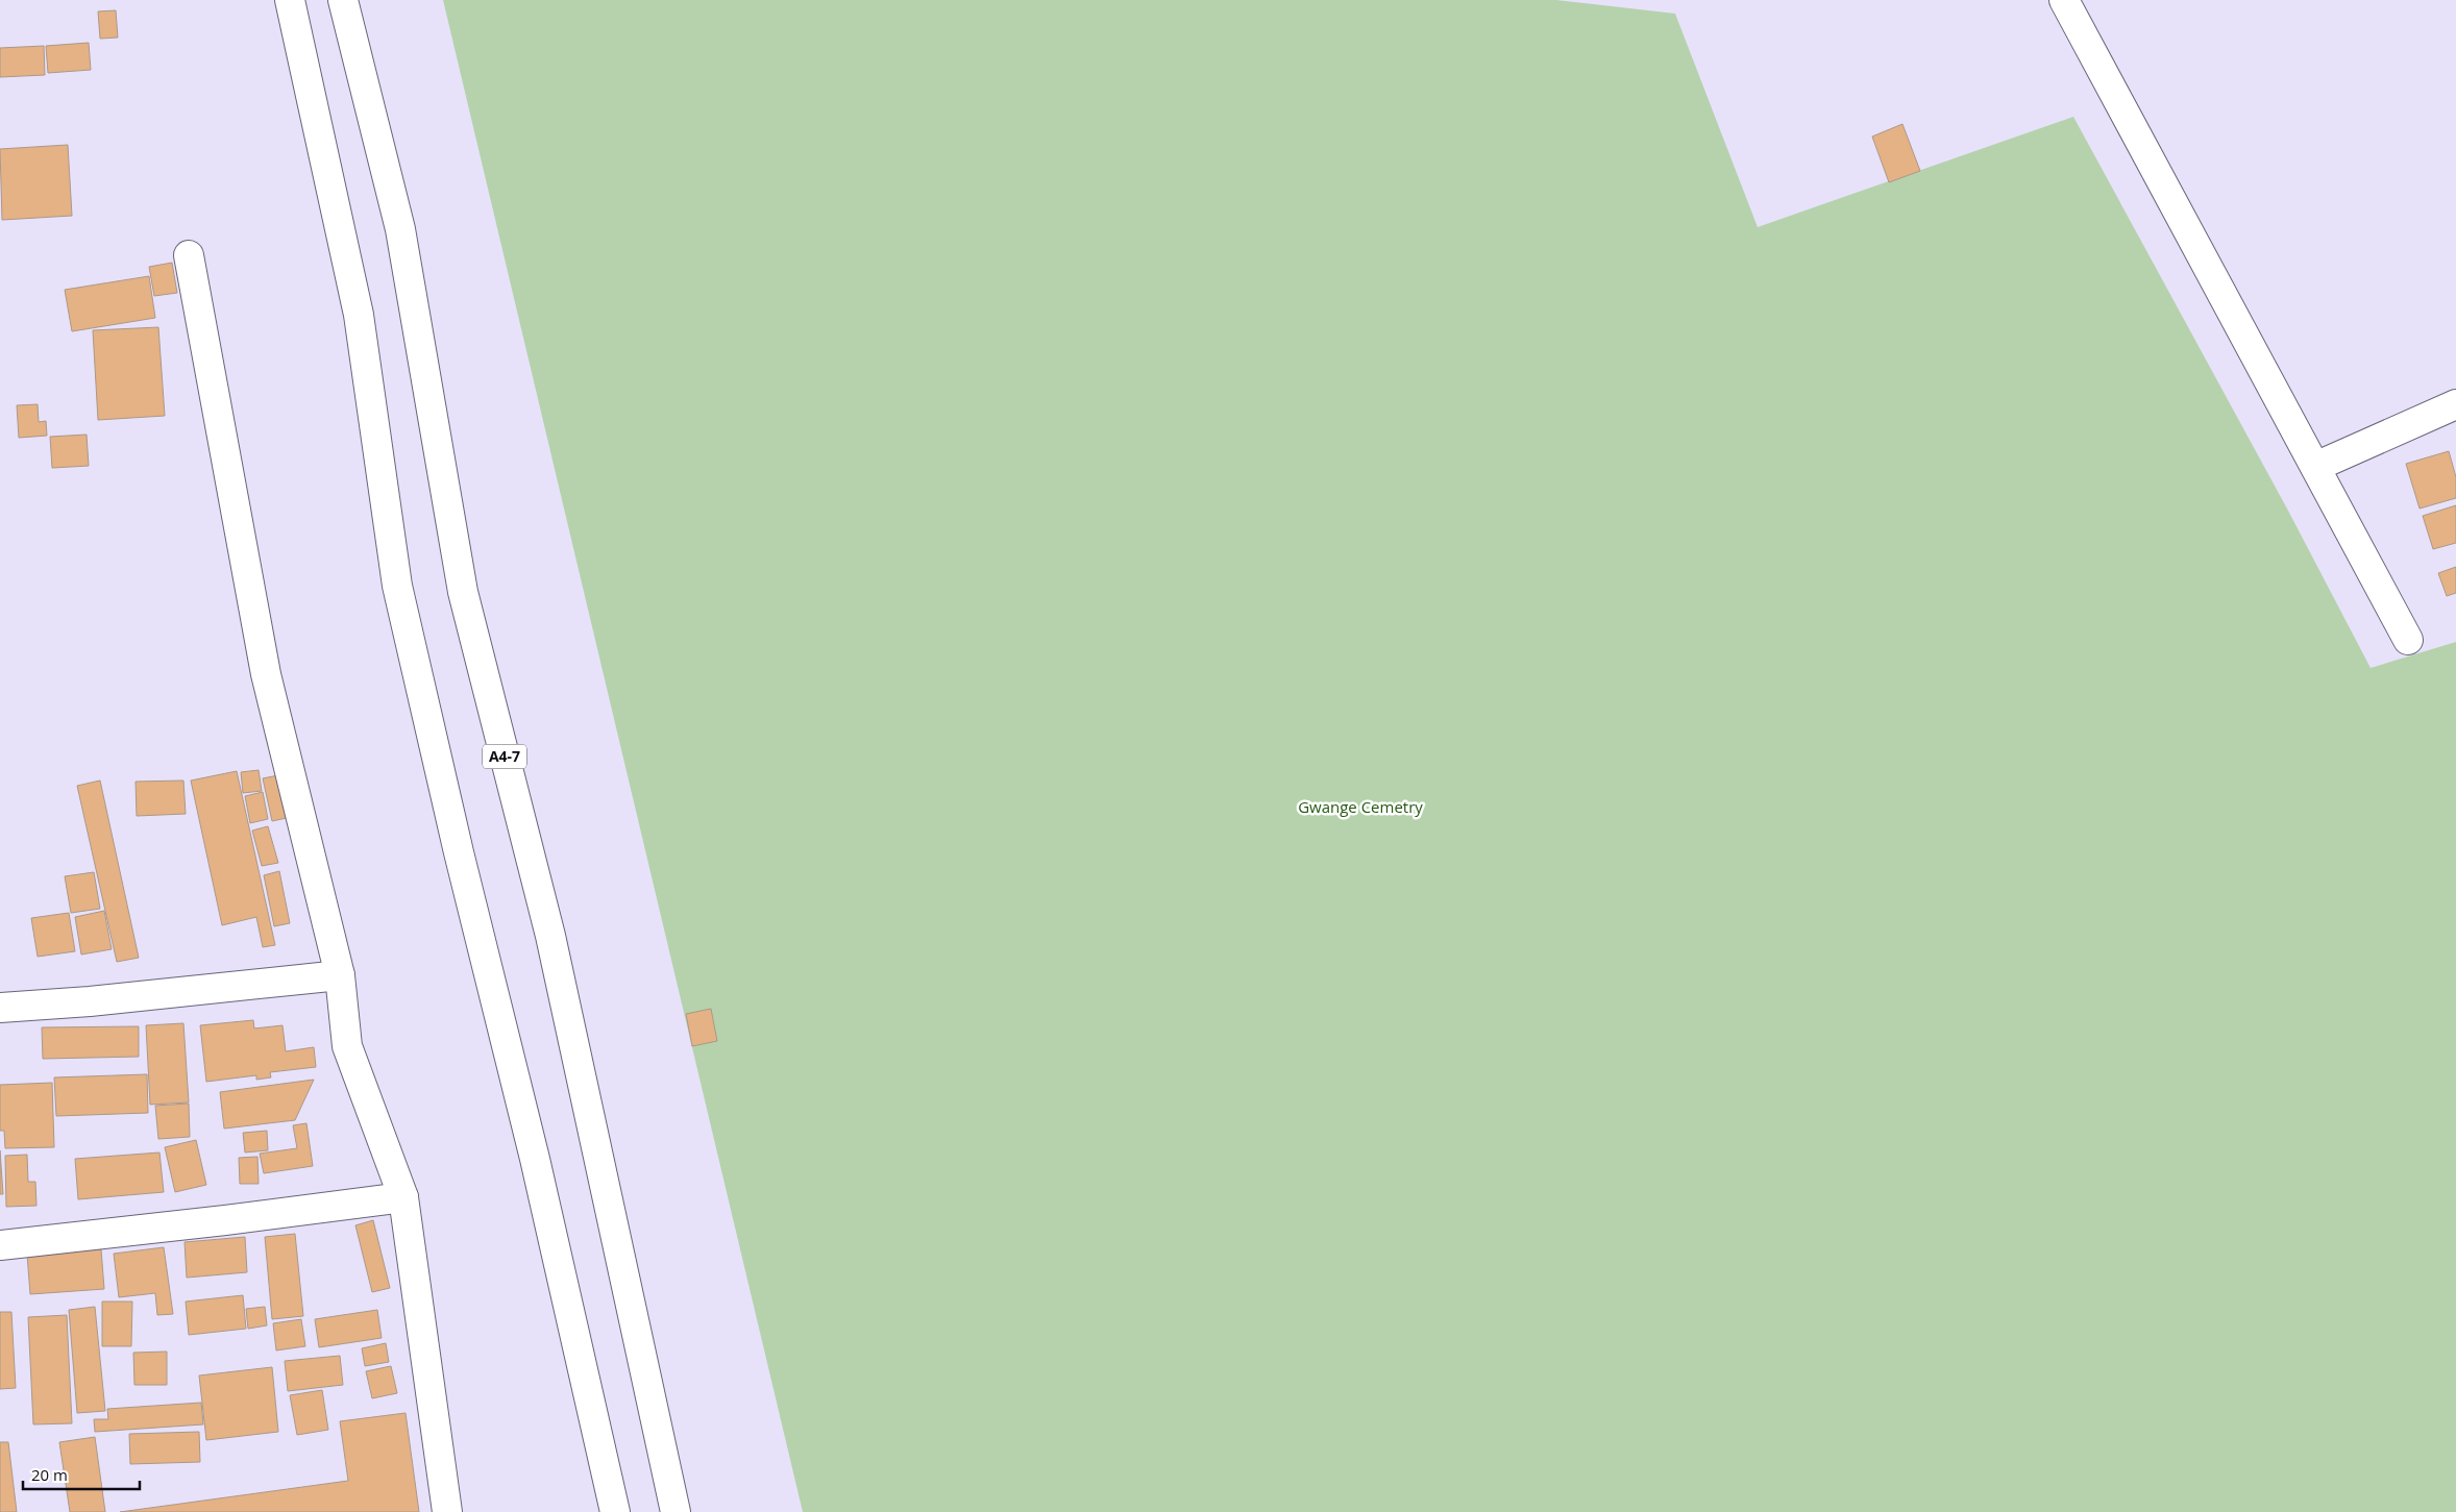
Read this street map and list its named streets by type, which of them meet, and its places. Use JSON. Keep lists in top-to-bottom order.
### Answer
{
  "streets": {
    "main road": ["A4-7"]
  },
  "parks": ["Gwange Cemetry"],
  "scale_bar": "20 m"
}
